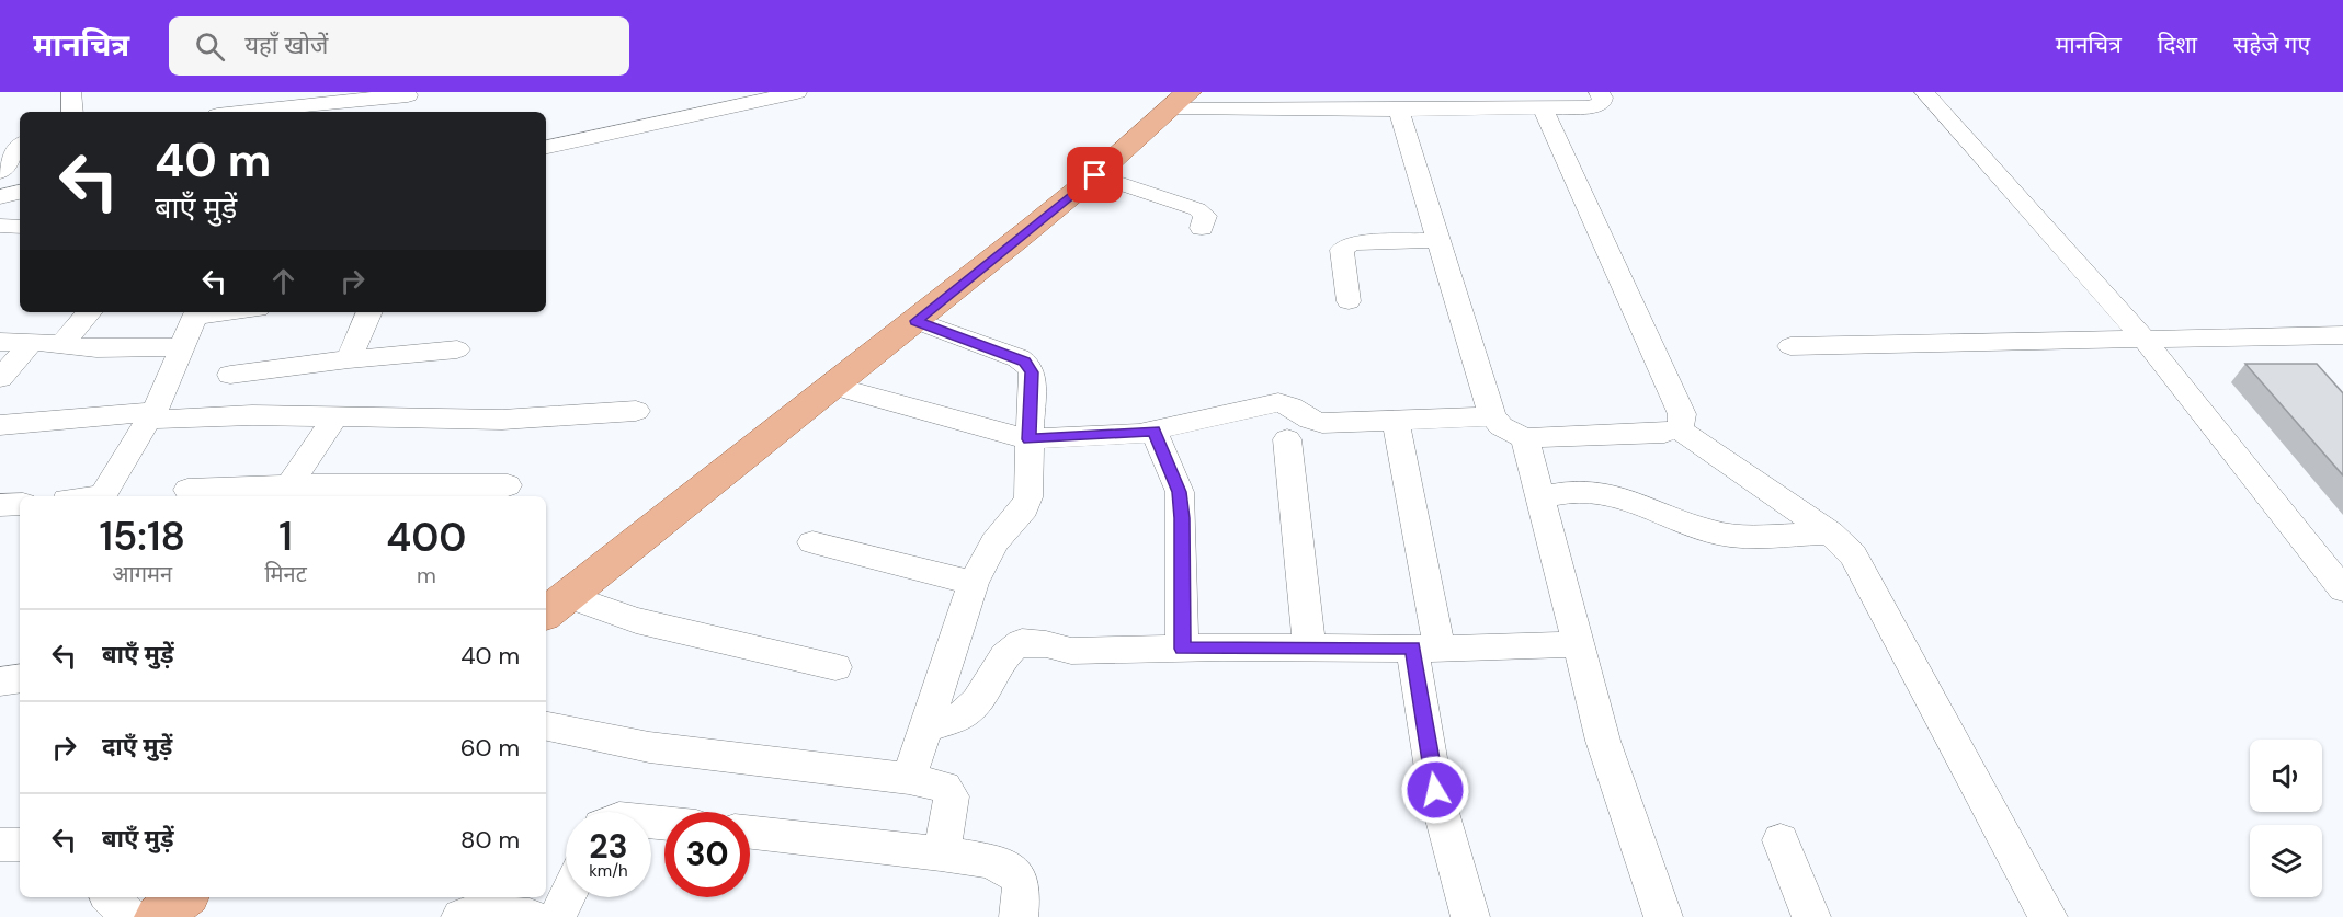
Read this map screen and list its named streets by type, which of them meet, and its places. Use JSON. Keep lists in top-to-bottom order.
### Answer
{
  "page": {
    "header": "मानचित्र",
    "search": "यहाँ खोजें",
    "nav": ["मानचित्र", "दिशा", "सहेजे गए"],
    "turn": ["40 m", "बाएँ मुड़ें"],
    "eta": [
      "15:18",
      "आगमन",
      "1",
      "मिनट",
      "400",
      "m"
    ],
    "list": [
      {
        "name": "बाएँ मुड़ें",
        "value": "40 m"
      },
      {
        "name": "दाएँ मुड़ें",
        "value": "60 m"
      },
      {
        "name": "बाएँ मुड़ें",
        "value": "80 m"
      }
    ],
    "speed": "23 km/h",
    "limit": "30"
  }
}
